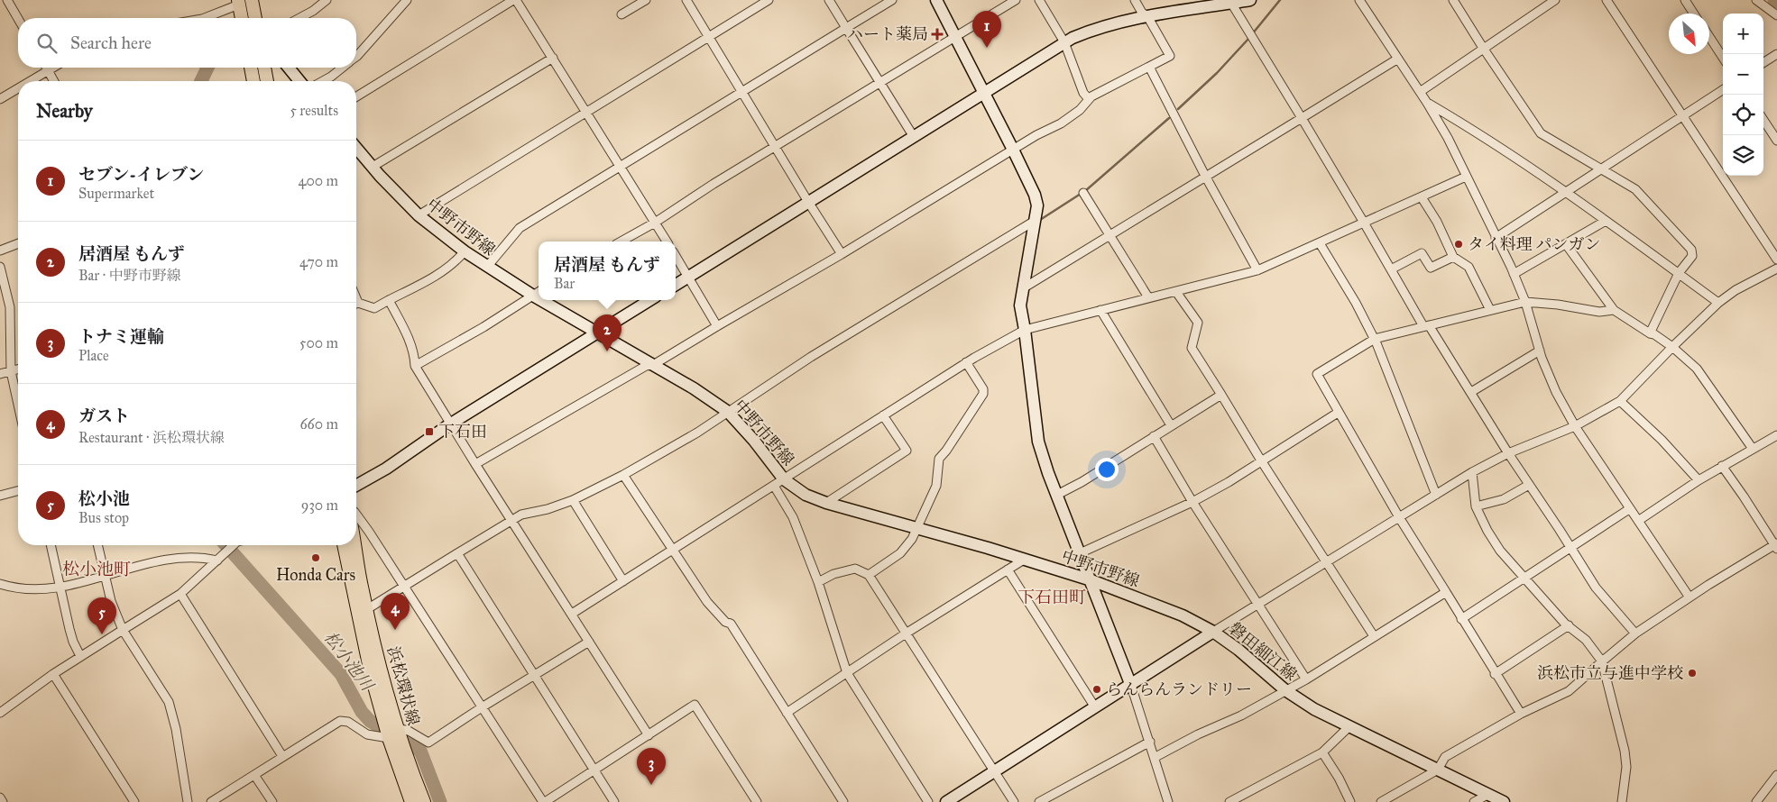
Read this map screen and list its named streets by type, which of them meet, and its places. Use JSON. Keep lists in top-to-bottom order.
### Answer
{
  "streets": {
    "main road": ["浜松環状線"],
    "street": ["中野市野線", "磐田細江線"]
  },
  "crossings": [
    ["中野市野線", "磐田細江線"]
  ],
  "districts": ["松小池町", "下石田町"],
  "water": ["松小池川"],
  "places": {
    "health": ["ハート薬局"],
    "other": [
      "タイ料理 パンガン",
      "Honda Cars",
      "浜松市立与進中学校",
      "らんらんランドリー"
    ],
    "transit": ["下石田"]
  },
  "north": "bottom right",
  "page": {
    "pins": [
      "1",
      "2",
      "4",
      "5",
      "3"
    ],
    "map_buttons": ["+", "−"],
    "search": "Search here",
    "heading": ["Nearby", "5 results"],
    "list": [
      {
        "mark": "1",
        "name": "セブン-イレブン",
        "note": "Supermarket",
        "value": "400 m"
      },
      {
        "mark": "2",
        "name": "居酒屋 もんず",
        "note": "Bar · 中野市野線",
        "value": "470 m"
      },
      {
        "mark": "3",
        "name": "トナミ運輸",
        "note": "Place",
        "value": "500 m"
      },
      {
        "mark": "4",
        "name": "ガスト",
        "note": "Restaurant · 浜松環状線",
        "value": "660 m"
      },
      {
        "mark": "5",
        "name": "松小池",
        "note": "Bus stop",
        "value": "930 m"
      }
    ],
    "popup": ["居酒屋 もんず", "Bar"]
  }
}
